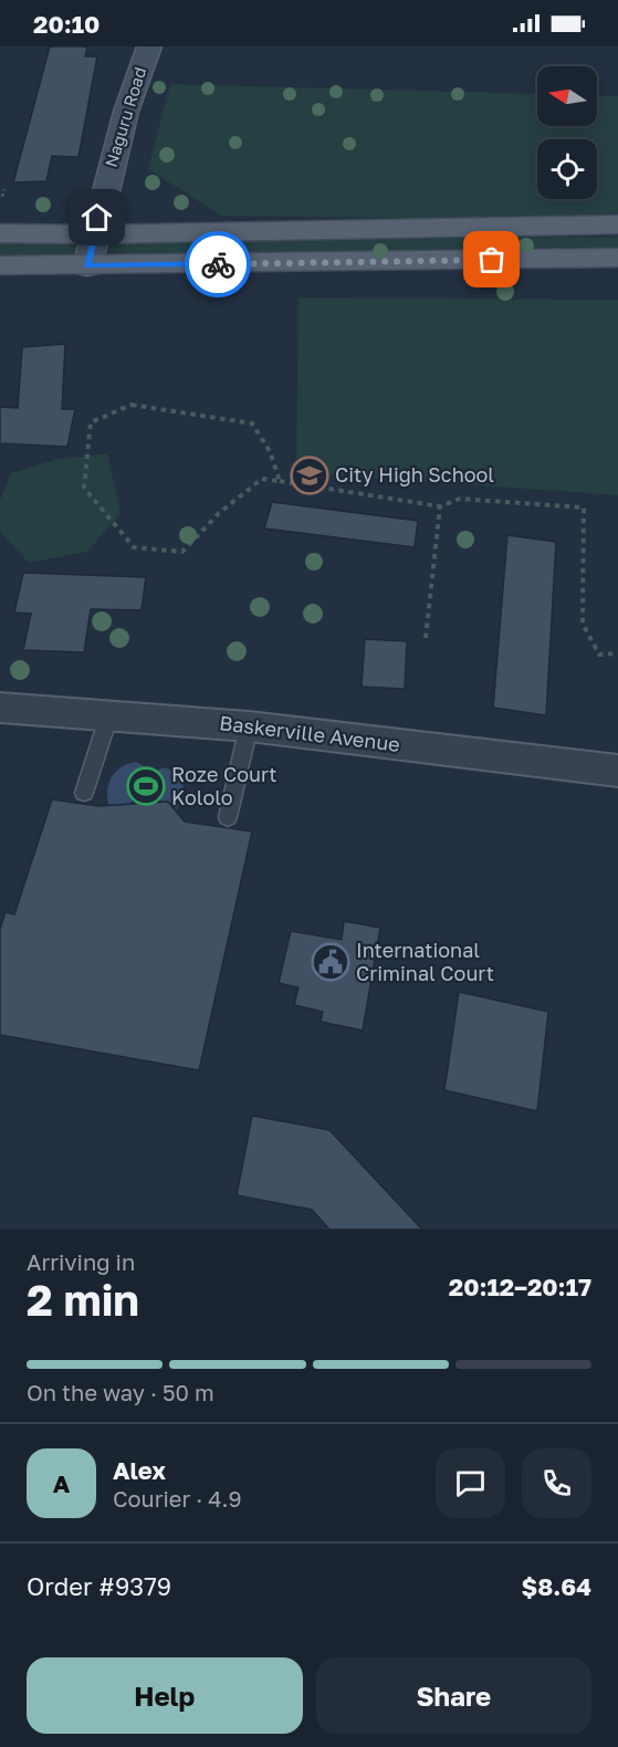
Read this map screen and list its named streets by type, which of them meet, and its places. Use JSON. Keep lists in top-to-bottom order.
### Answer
{
  "streets": {
    "street": ["Naguru Road", "Baskerville Avenue"]
  },
  "places": {
    "school or university": ["City High School"],
    "sports": ["Roze Court Kololo"],
    "public building": ["International Criminal Court"]
  },
  "north": "left",
  "page": {
    "status": "20:10",
    "heading": ["2 min", "Arriving in", "20:12–20:17"],
    "panel": [
      "Alex",
      "Courier · 4.9",
      "Order #9379",
      "$8.64"
    ],
    "bar": "On the way · 50 m",
    "round": "A",
    "buttons": ["Help", "Share"]
  }
}
